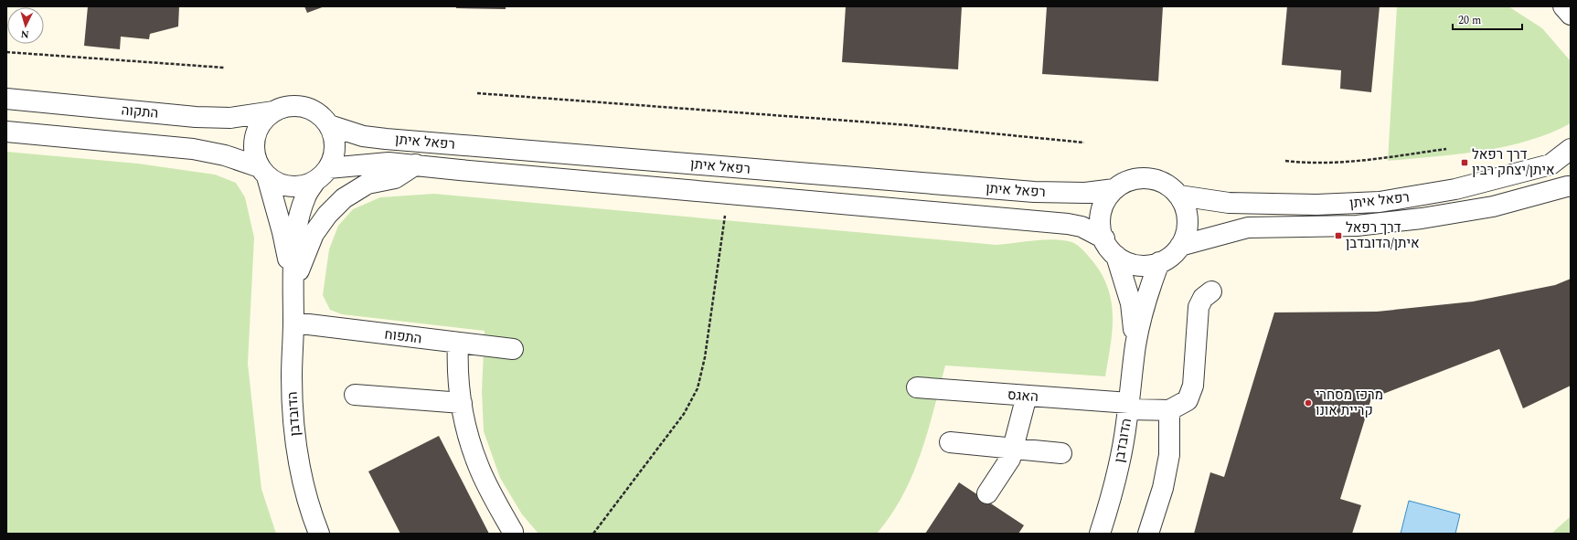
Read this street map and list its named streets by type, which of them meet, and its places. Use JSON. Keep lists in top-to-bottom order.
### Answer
{
  "streets": {
    "street": [
      "התקוה",
      "רפאל איתן",
      "התפוח",
      "האגס",
      "הדובדבן"
    ]
  },
  "crossings": [
    ["התקוה", "רפאל איתן"],
    ["התקוה", "הדובדבן"],
    ["רפאל איתן", "הדובדבן"],
    ["התפוח", "הדובדבן"],
    ["האגס", "הדובדבן"]
  ],
  "places": {
    "transit": ["דרך רפאל איתן/יצחק רבין", "דרך רפאל איתן/הדובדבן"],
    "other": ["מרכז מסחרי קריית אונו"]
  },
  "scale_bar": "20 m",
  "north": "bottom"
}
